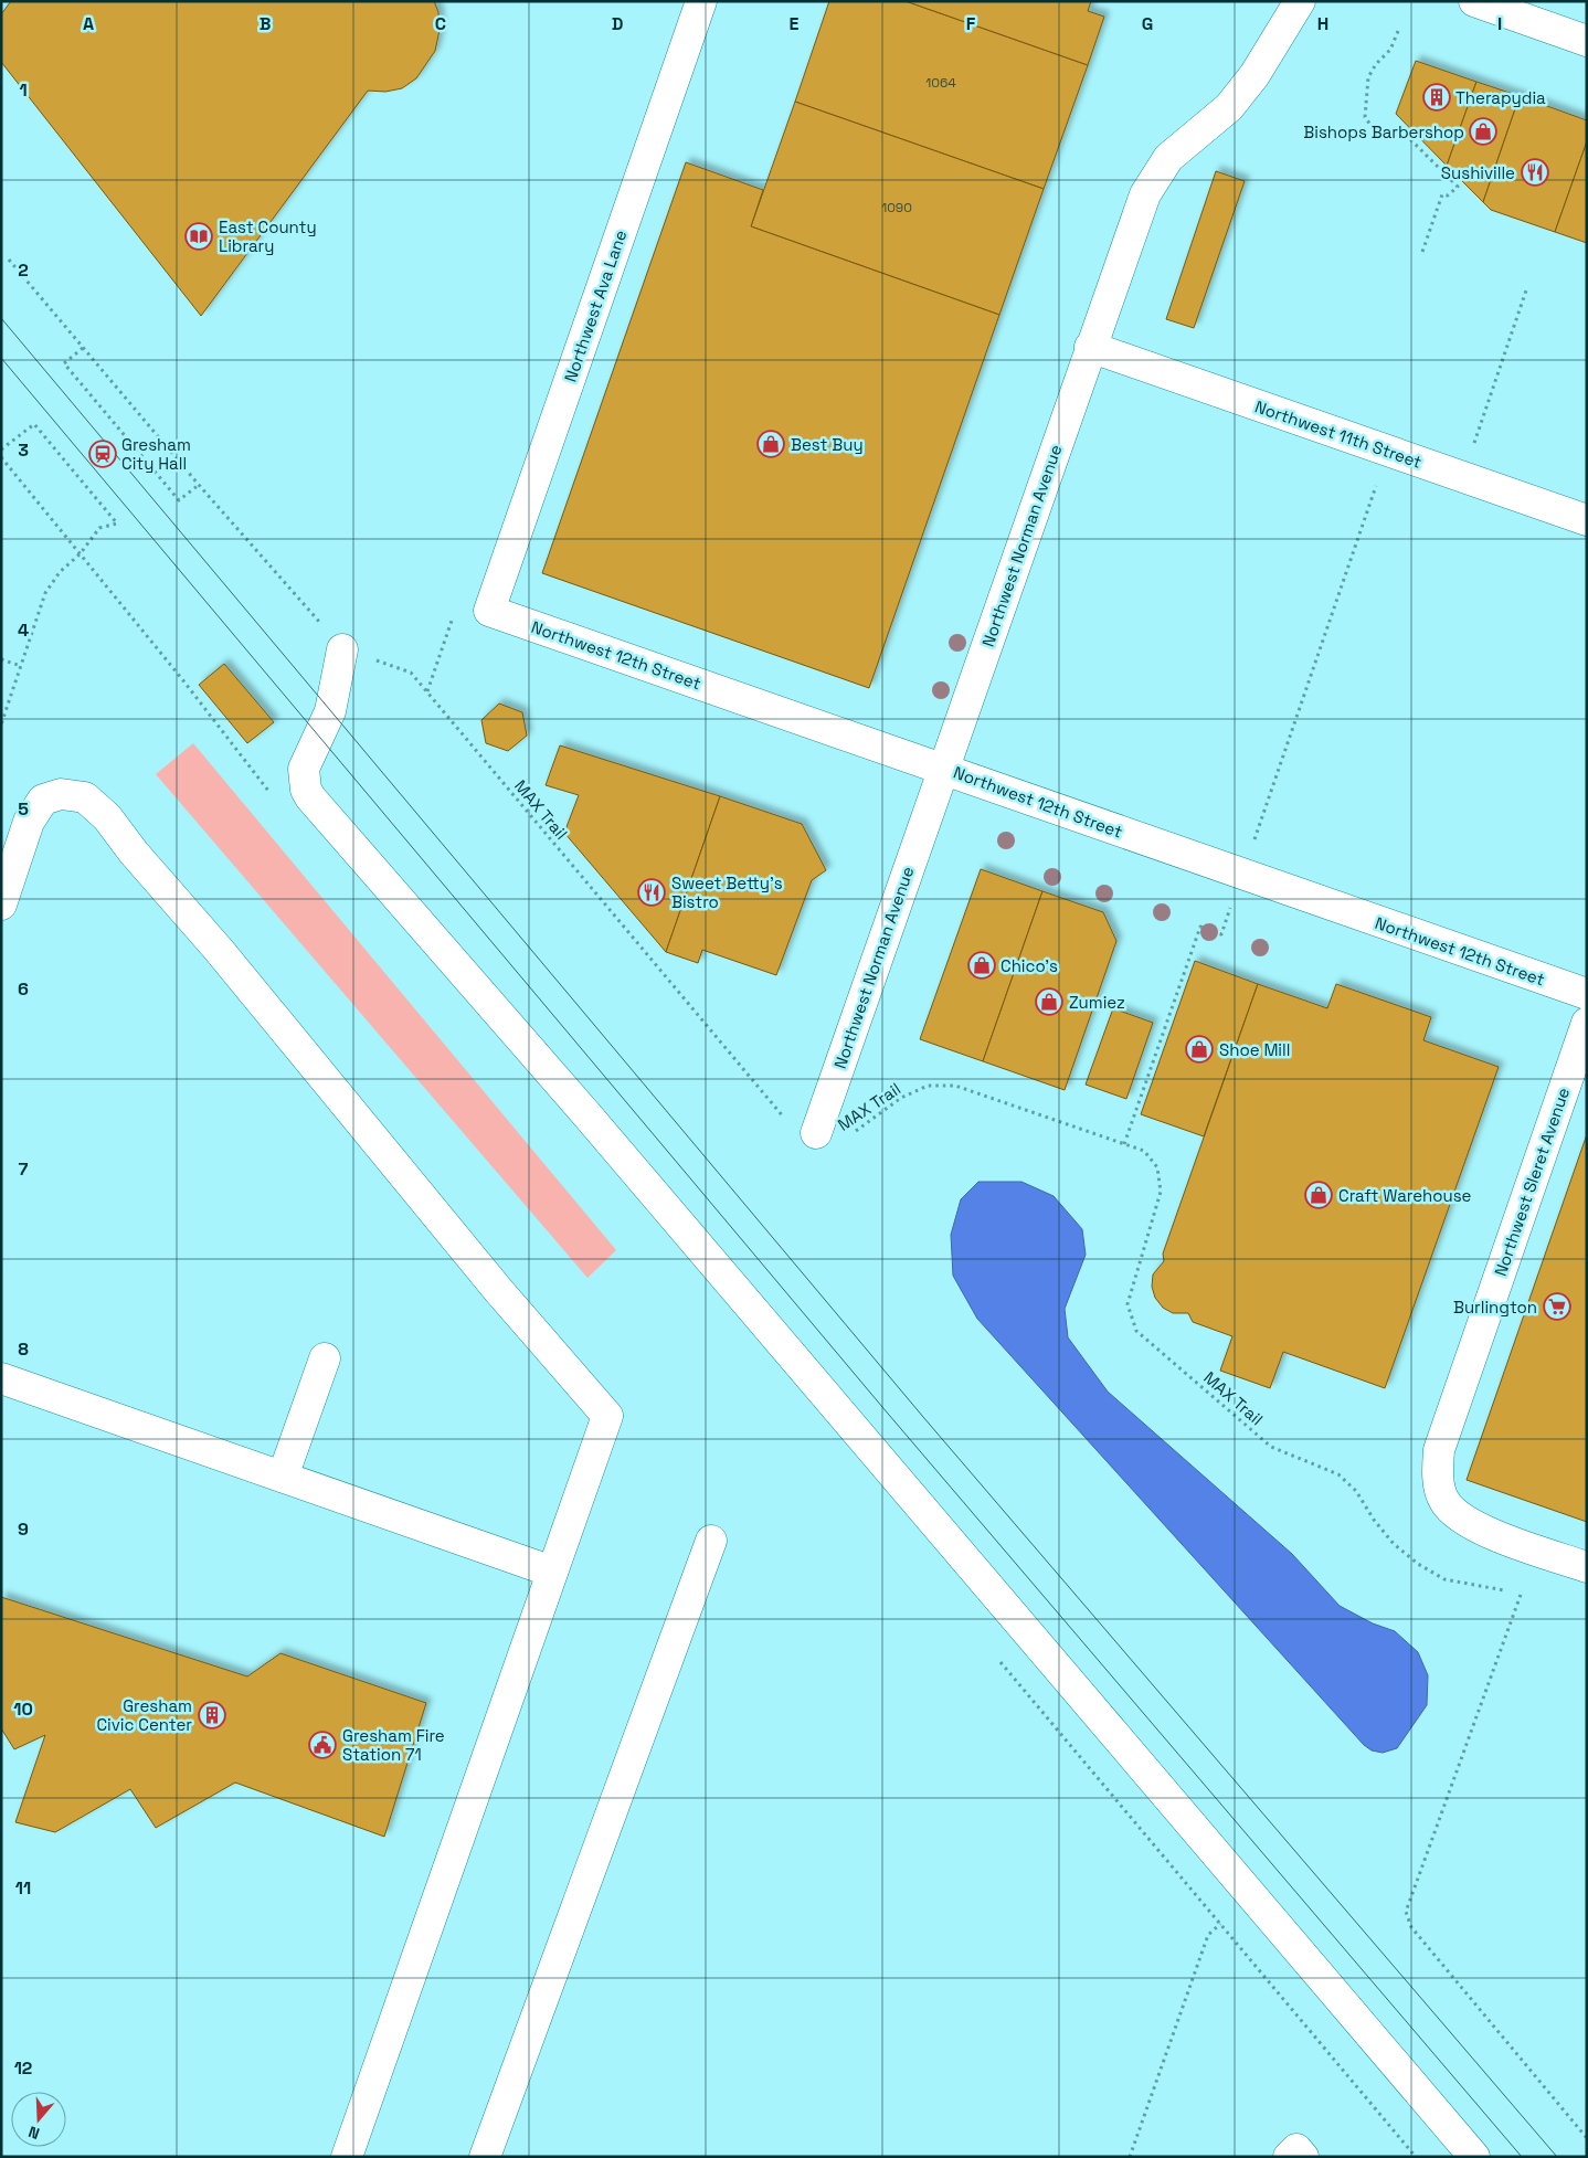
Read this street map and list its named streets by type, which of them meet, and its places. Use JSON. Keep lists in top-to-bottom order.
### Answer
{
  "streets": {
    "street": [
      "Northwest Ava Lane",
      "Northwest 11th Street",
      "Northwest Norman Avenue",
      "Northwest 12th Street",
      "Northwest Sleret Avenue"
    ],
    "path": ["MAX Trail"]
  },
  "crossings": [
    ["Northwest Ava Lane", "Northwest 12th Street"],
    ["Northwest 11th Street", "Northwest Norman Avenue"],
    ["Northwest Norman Avenue", "Northwest 12th Street"],
    ["Northwest Norman Avenue", "MAX Trail"]
  ],
  "places": {
    "building": ["Therapydia", "Gresham Civic Center"],
    "shop": [
      "Bishops Barbershop",
      "Best Buy",
      "Chico's",
      "Zumiez",
      "Shoe Mill",
      "Craft Warehouse"
    ],
    "restaurant": ["Sushiville", "Sweet Betty's Bistro"],
    "library": ["East County Library"],
    "station": ["Gresham City Hall"],
    "supermarket": ["Burlington"],
    "public building": ["Gresham Fire Station 71"]
  },
  "house_numbers": ["1064", "1090"],
  "north": "bottom",
  "grid": {
    "columns": [
      "A",
      "B",
      "C",
      "D",
      "E",
      "F",
      "G",
      "H",
      "I"
    ],
    "rows": [
      "1",
      "2",
      "3",
      "4",
      "5",
      "6",
      "7",
      "8",
      "9",
      "10",
      "11",
      "12"
    ]
  }
}
